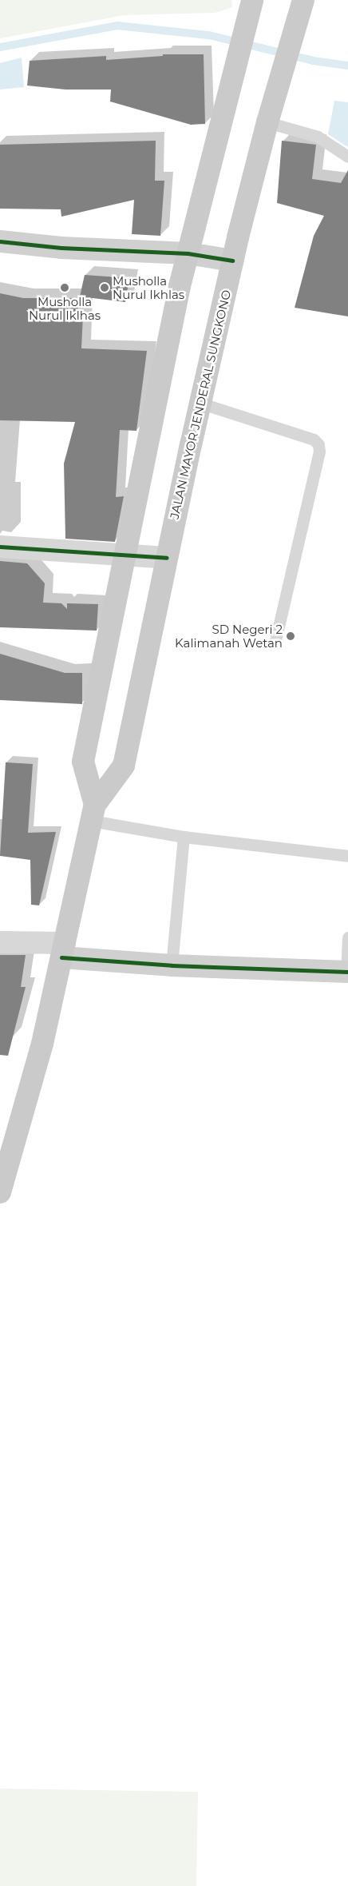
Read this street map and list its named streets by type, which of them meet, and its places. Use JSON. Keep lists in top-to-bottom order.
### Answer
{
  "streets": {
    "main road": ["JALAN MAYOR JENDERAL SUNGKONO"]
  },
  "places": ["Musholla Nurul Iklhas", "Musholla Nurul Ikhlas", "SD Negeri 2 Kalimanah Wetan"]
}
